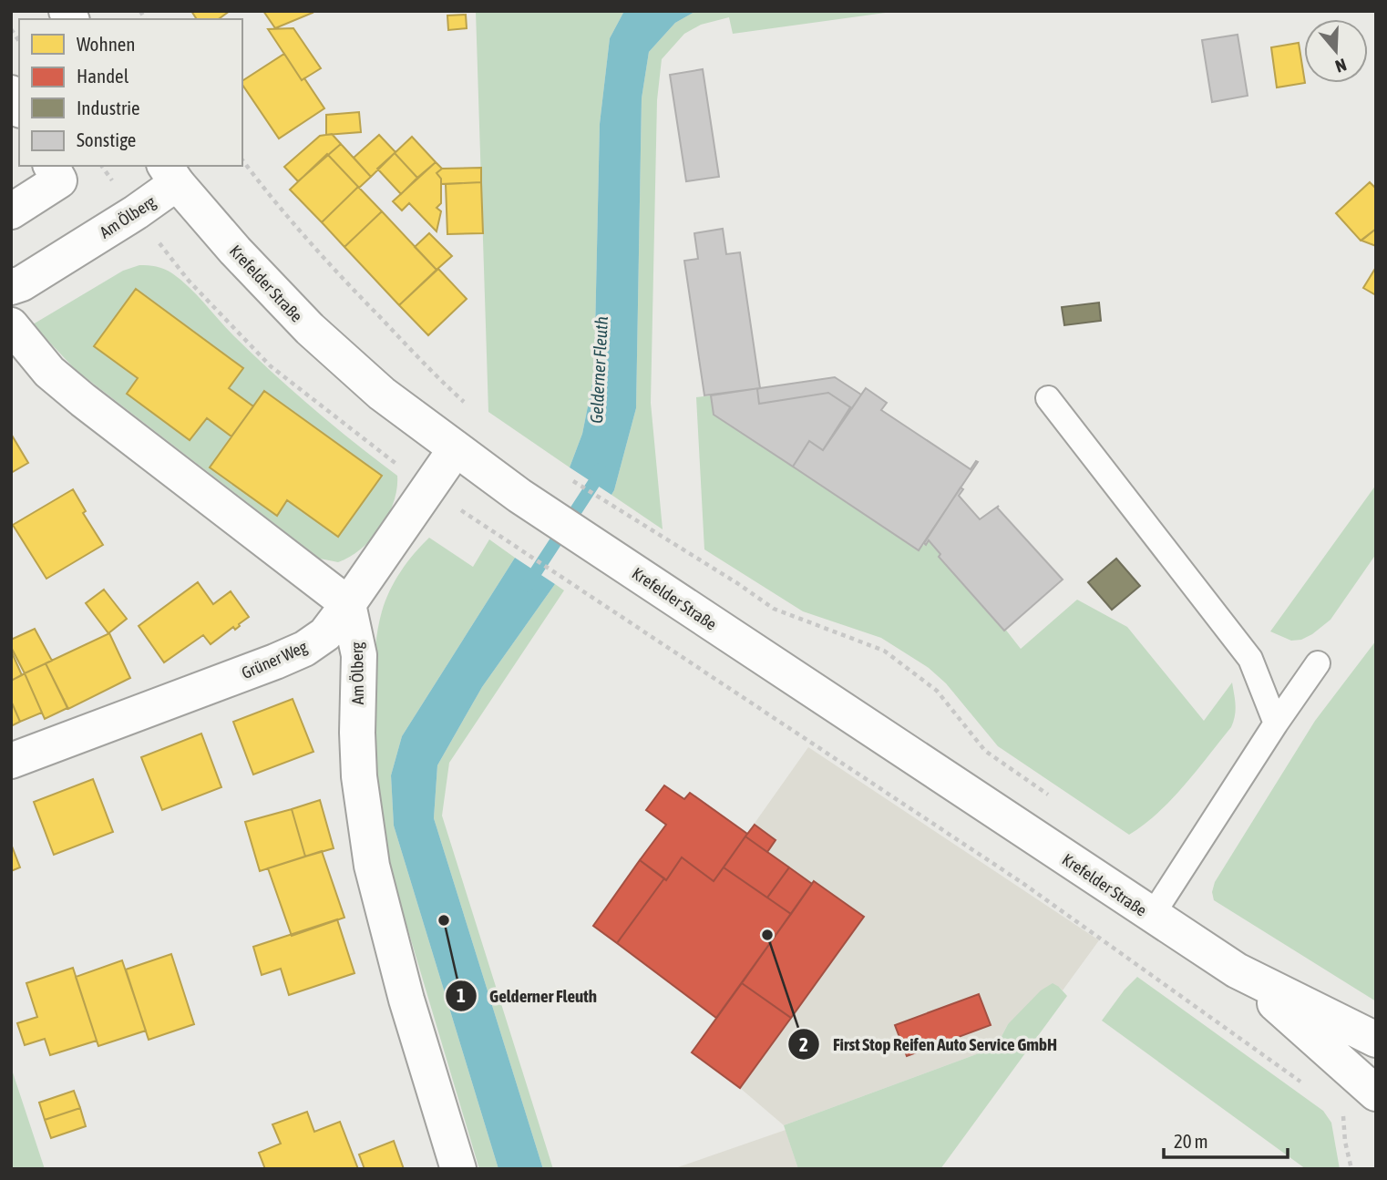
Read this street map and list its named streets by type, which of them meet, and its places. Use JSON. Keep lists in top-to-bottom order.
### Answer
{
  "streets": {
    "street": ["Am Ölberg", "Krefelder Straße", "Grüner Weg"]
  },
  "crossings": [
    ["Am Ölberg", "Krefelder Straße"],
    ["Am Ölberg", "Grüner Weg"],
    ["Krefelder Straße", "Grüner Weg"]
  ],
  "water": ["Gelderner Fleuth"],
  "places": ["Gelderner Fleuth", "First Stop Reifen Auto Service GmbH"],
  "legend": [
    "Wohnen",
    "Handel",
    "Industrie",
    "Sonstige"
  ],
  "scale_bar": "20 m",
  "north": "bottom"
}
